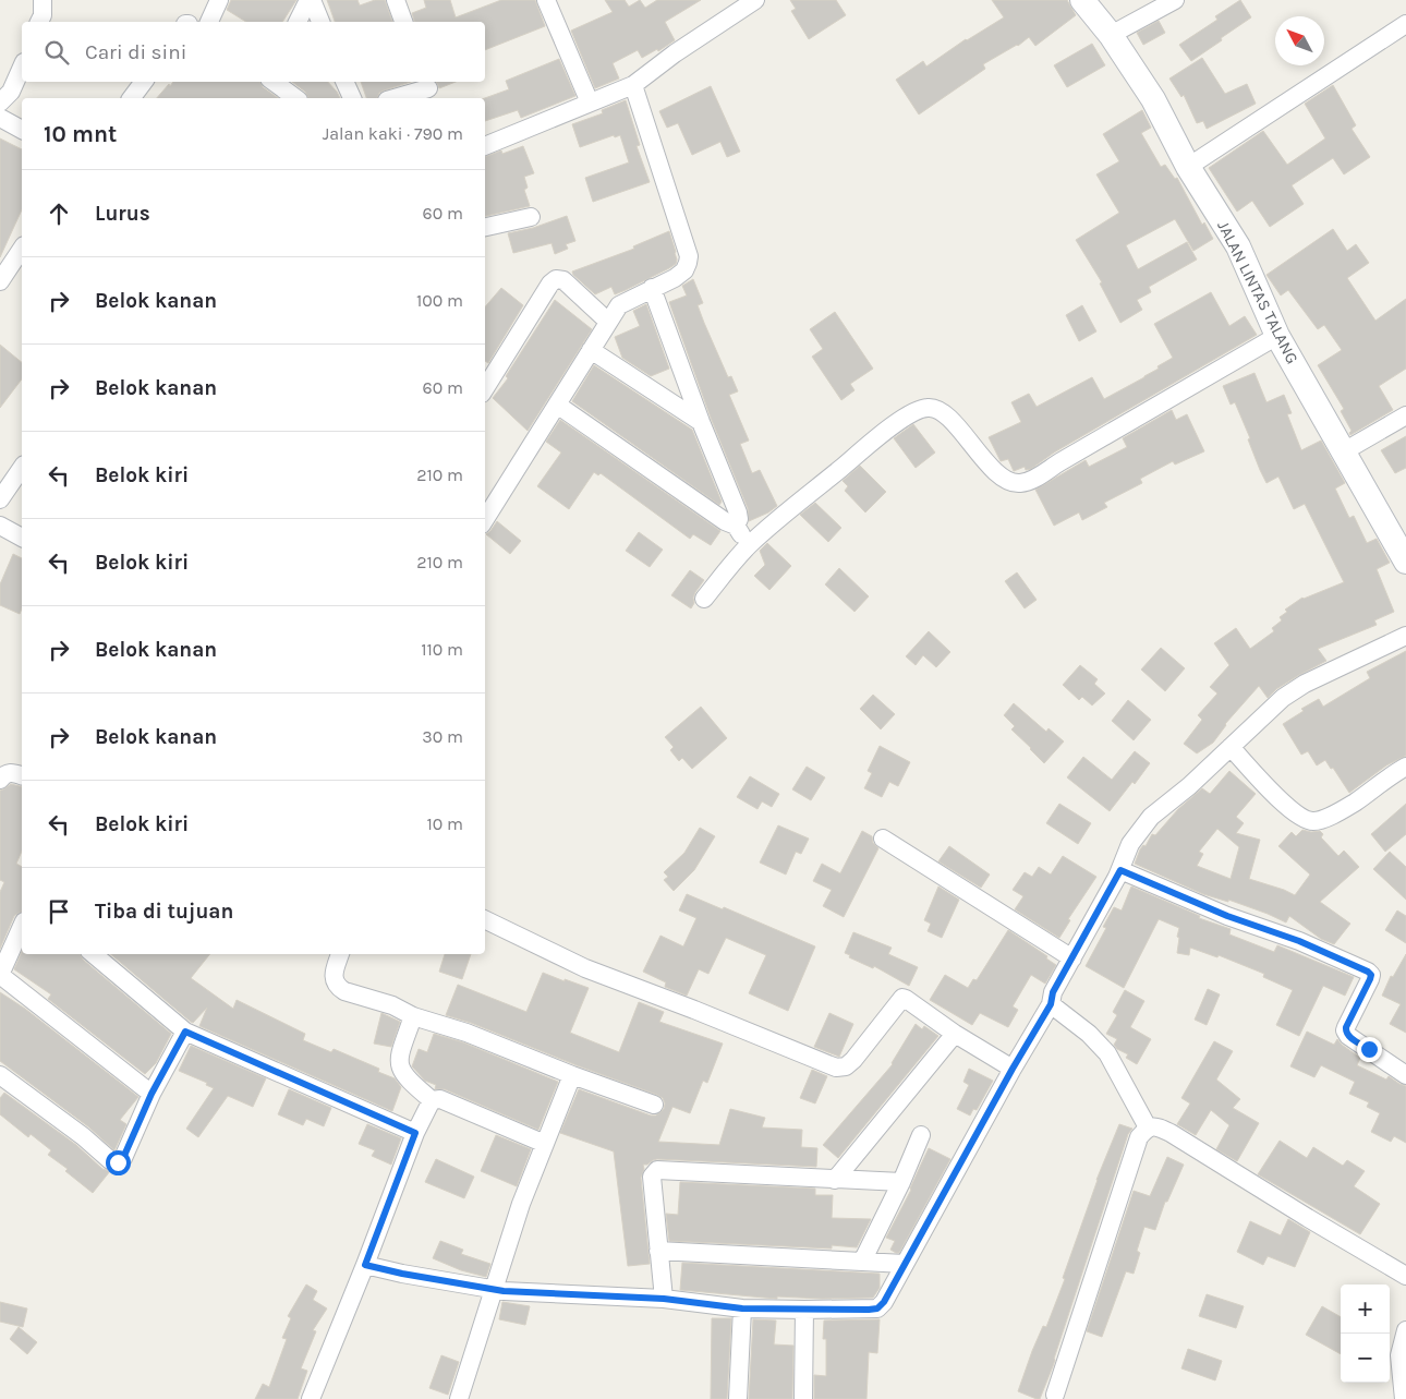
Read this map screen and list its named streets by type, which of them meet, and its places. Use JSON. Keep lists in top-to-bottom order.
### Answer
{
  "streets": {
    "street": ["JALAN LINTAS TALANG"]
  },
  "north": "top left",
  "page": {
    "search": "Cari di sini",
    "heading": ["10 mnt", "Jalan kaki · 790 m"],
    "list": [
      ["Lurus", "60 m"],
      ["Belok kanan", "100 m"],
      ["Belok kanan", "60 m"],
      ["Belok kiri", "210 m"],
      ["Belok kiri", "210 m"],
      ["Belok kanan", "110 m"],
      ["Belok kanan", "30 m"],
      ["Belok kiri", "10 m"],
      "Tiba di tujuan"
    ],
    "map_buttons": ["+", "−"]
  }
}
